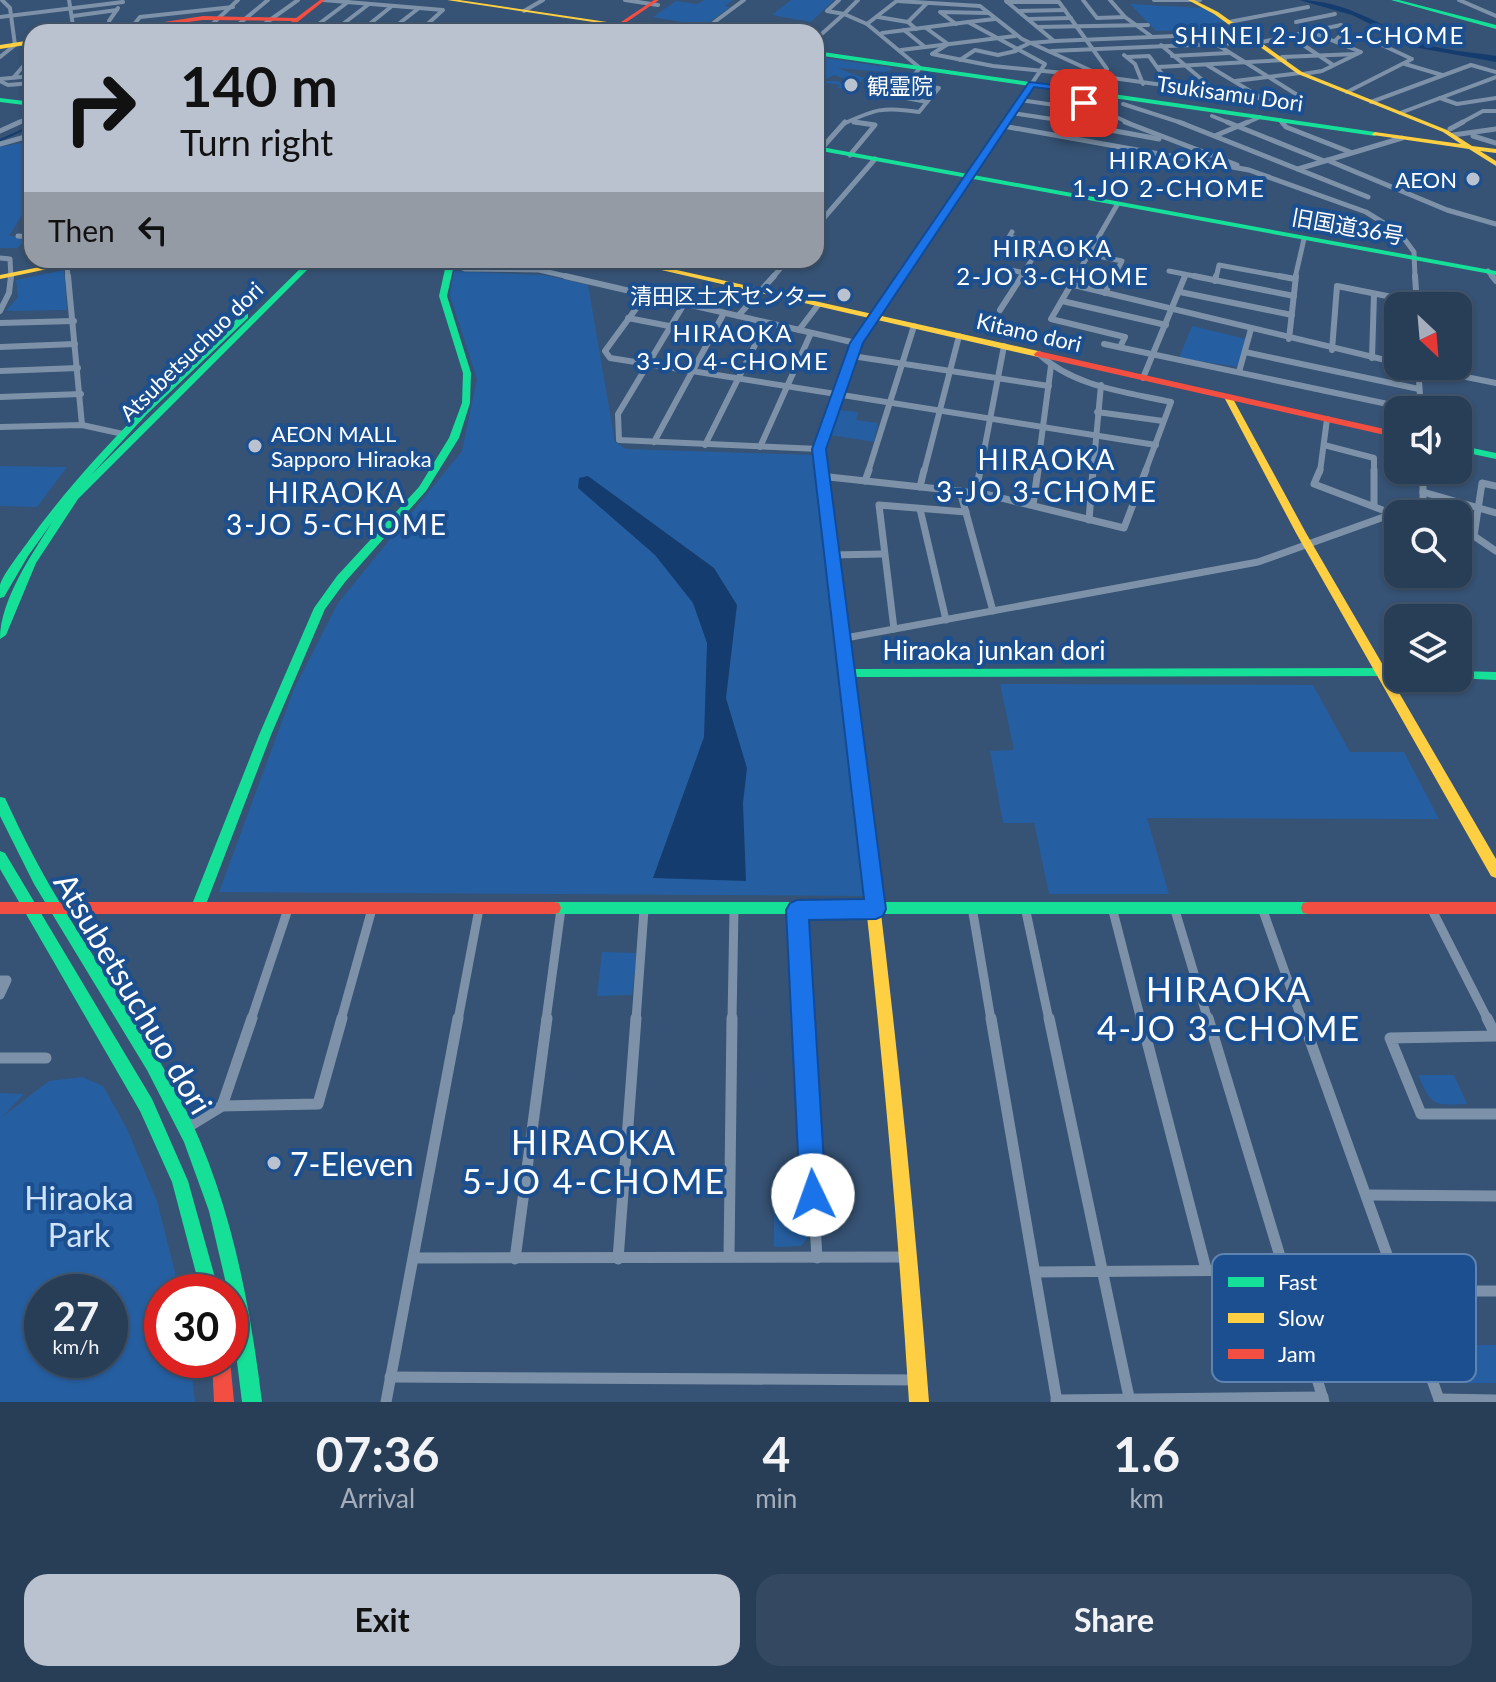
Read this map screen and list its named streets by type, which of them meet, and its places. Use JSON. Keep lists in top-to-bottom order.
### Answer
{
  "streets": {
    "main road": [
      "Tsukisamu Dori",
      "旧国道36号",
      "Kitano dori",
      "Atsubetsuchuo dori",
      "Hiraoka junkan dori"
    ]
  },
  "districts": [
    "SHINEI 2-JO 1-CHOME",
    "HIRAOKA 1-JO 2-CHOME",
    "HIRAOKA 2-JO 3-CHOME",
    "HIRAOKA 3-JO 4-CHOME",
    "HIRAOKA 3-JO 3-CHOME",
    "HIRAOKA 3-JO 5-CHOME",
    "HIRAOKA 4-JO 3-CHOME",
    "HIRAOKA 5-JO 4-CHOME"
  ],
  "parks": ["Hiraoka Park"],
  "places": [
    "観霊院",
    "AEON",
    "清田区土木センター",
    "AEON MALL Sapporo Hiraoka",
    "7-Eleven"
  ],
  "legend": ["Fast", "Slow", "Jam"],
  "north": "bottom right",
  "page": {
    "turn": ["140 m", "Turn right"],
    "then": "Then",
    "speed": "27 km/h",
    "limit": "30",
    "eta": [
      "07:36",
      "Arrival",
      "4",
      "min",
      "1.6",
      "km"
    ],
    "buttons": ["Exit", "Share"]
  }
}
